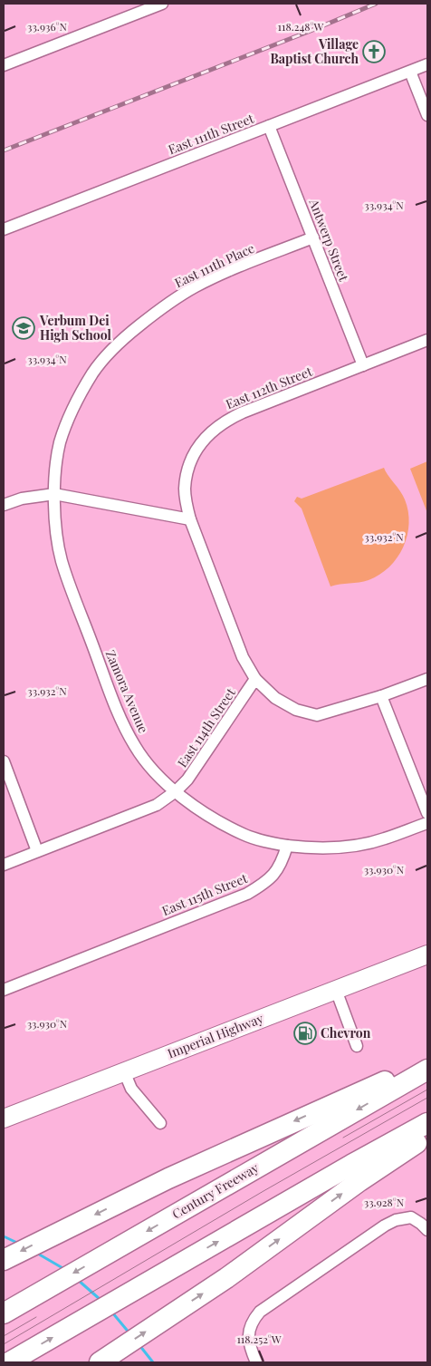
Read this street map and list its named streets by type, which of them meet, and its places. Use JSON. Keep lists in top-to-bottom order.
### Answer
{
  "streets": {
    "highway": ["Century Freeway"],
    "main road": ["Imperial Highway"],
    "street": [
      "East 111th Street",
      "Antwerp Street",
      "East 111th Place",
      "East 112th Street",
      "Zamora Avenue",
      "East 114th Street",
      "East 115th Street"
    ]
  },
  "crossings": [
    ["East 111th Street", "Antwerp Street"],
    ["Antwerp Street", "East 111th Place"],
    ["Antwerp Street", "East 112th Street"],
    ["East 111th Place", "Zamora Avenue"],
    ["East 112th Street", "East 114th Street"],
    ["Zamora Avenue", "East 114th Street"],
    ["Zamora Avenue", "East 115th Street"]
  ],
  "places": {
    "church": ["Village Baptist Church"],
    "school or university": ["Verbum Dei High School"],
    "fuel station": ["Chevron"]
  },
  "coordinates": [
    "118.248°W",
    "33.936°N",
    "33.934°N",
    "33.932°N",
    "33.930°N",
    "33.928°N",
    "118.252°W"
  ]
}
